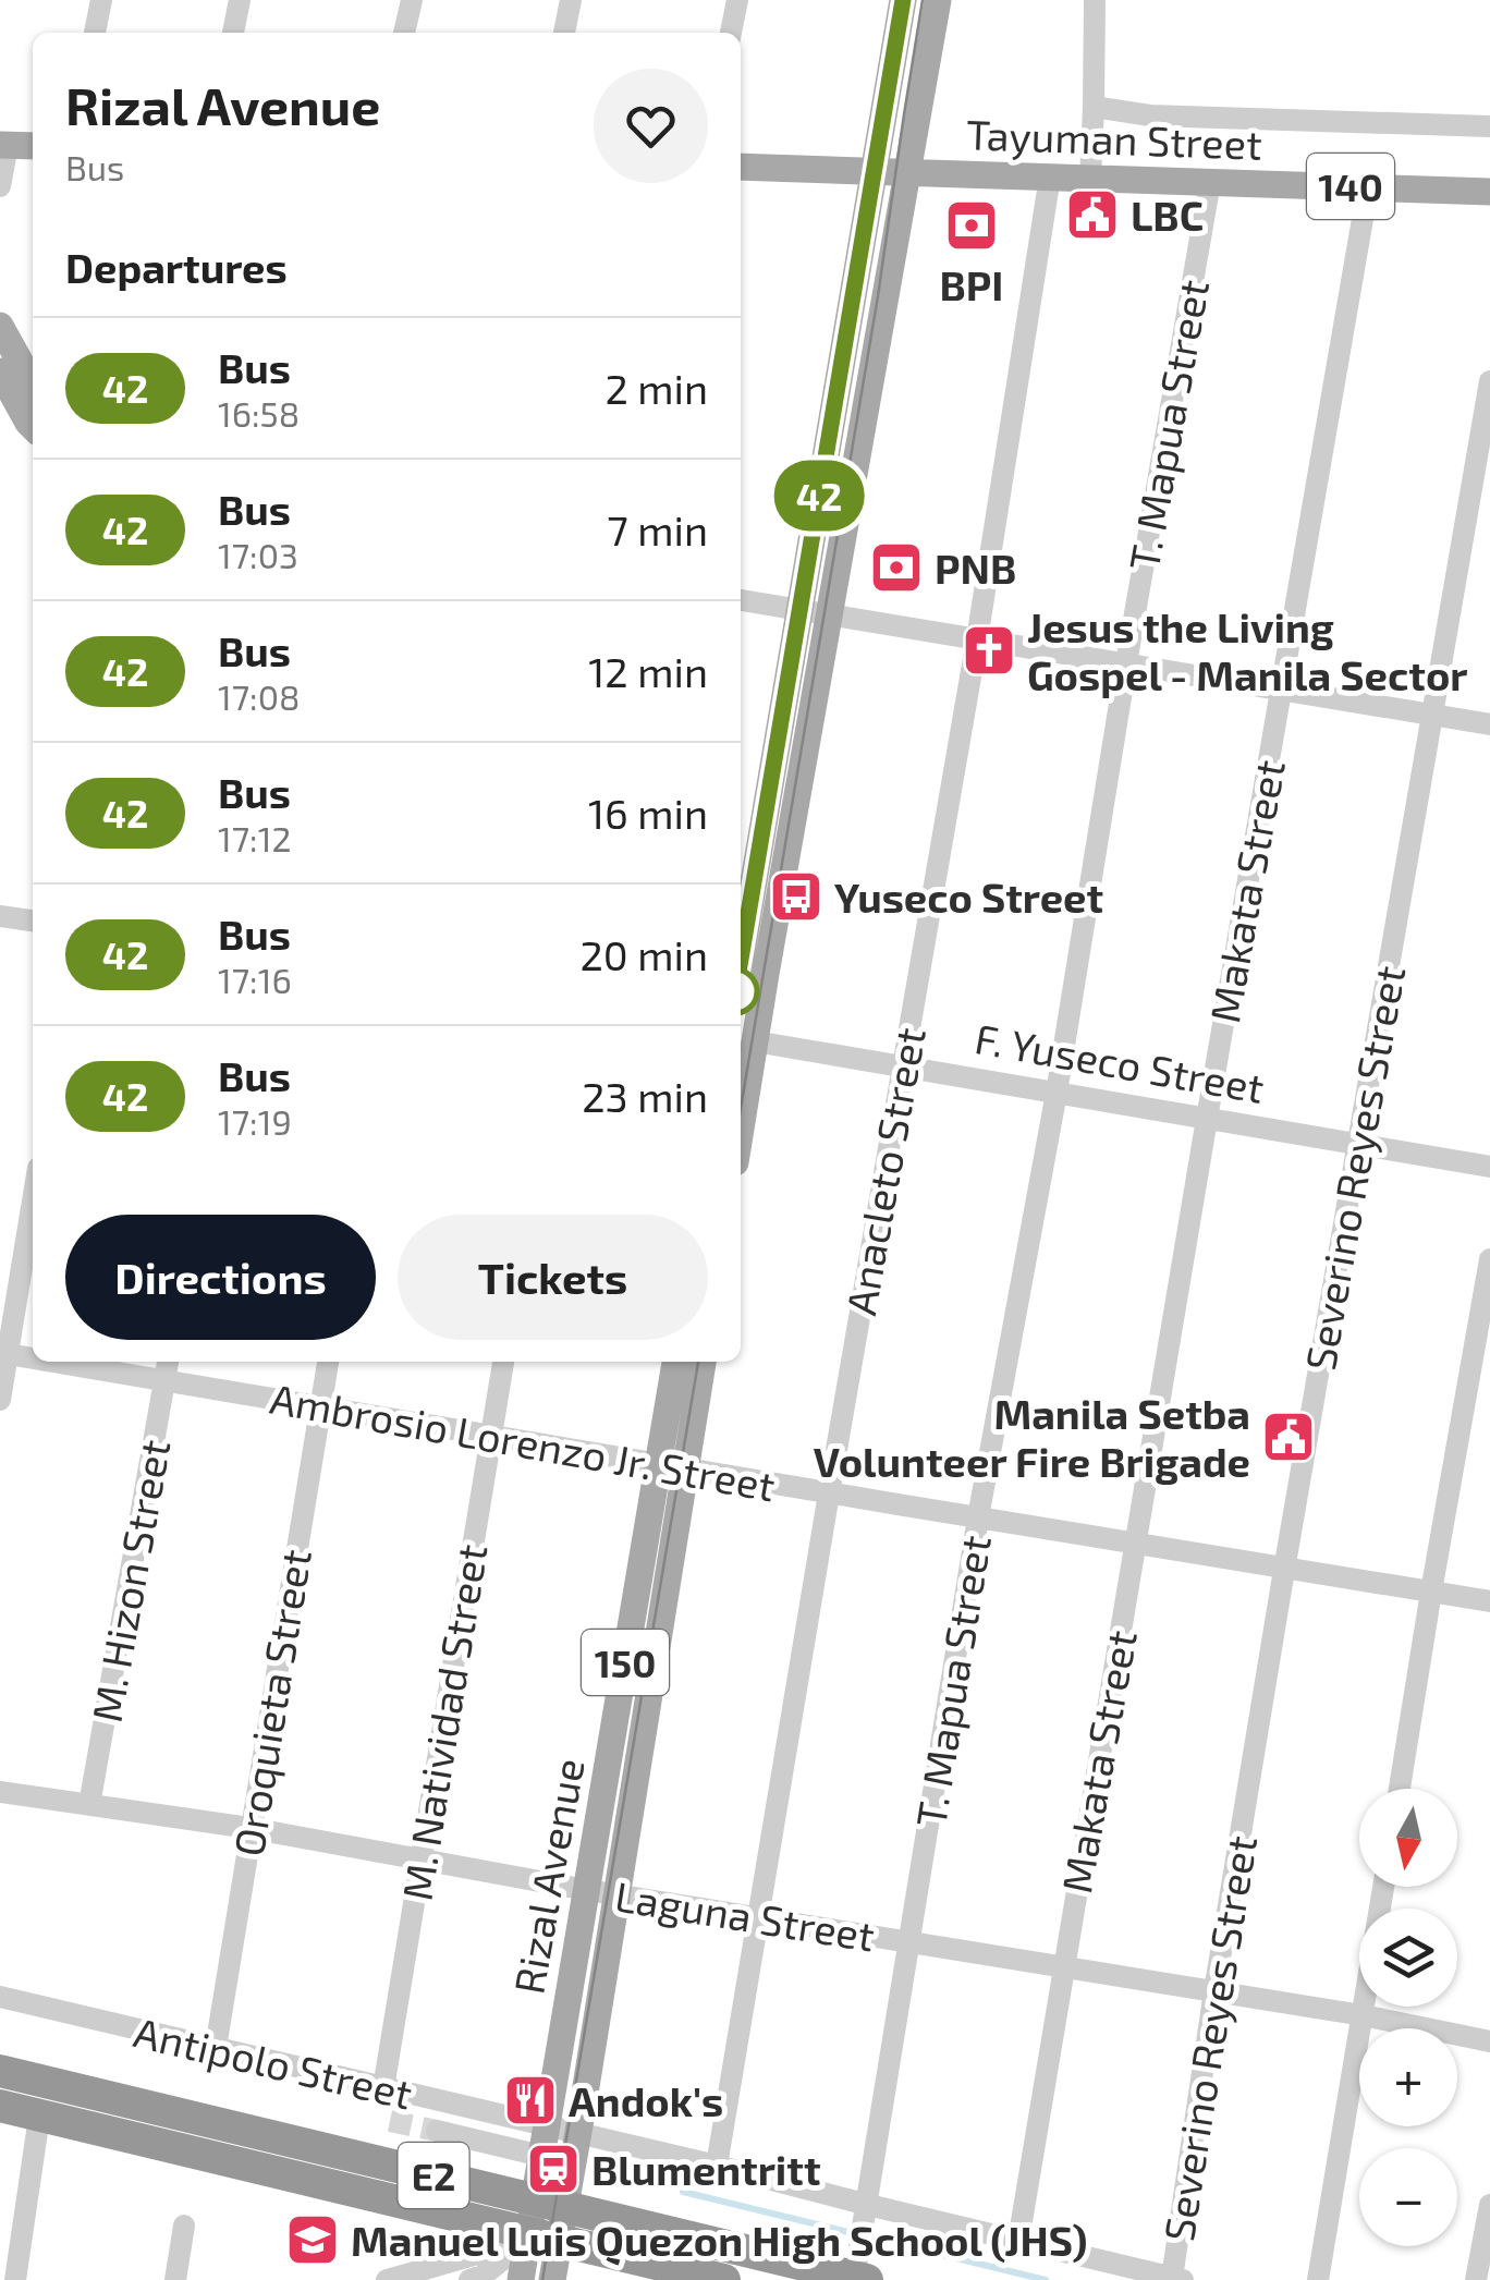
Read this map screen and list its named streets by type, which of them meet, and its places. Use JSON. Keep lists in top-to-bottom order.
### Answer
{
  "streets": {
    "highway": ["E2"],
    "main road": [
      "Tayuman Street",
      "140",
      "150",
      "Rizal Avenue"
    ],
    "street": [
      "T. Mapua Street",
      "Makata Street",
      "F. Yuseco Street",
      "Severino Reyes Street",
      "Anacleto Street",
      "Ambrosio Lorenzo Jr. Street",
      "M. Hizon Street",
      "Oroquieta Street",
      "M. Natividad Street",
      "Laguna Street",
      "Antipolo Street"
    ]
  },
  "crossings": [
    ["Tayuman Street", "T. Mapua Street"],
    ["Tayuman Street", "Makata Street"],
    ["Tayuman Street", "Anacleto Street"],
    ["T. Mapua Street", "F. Yuseco Street"],
    ["T. Mapua Street", "Ambrosio Lorenzo Jr. Street"],
    ["T. Mapua Street", "Laguna Street"],
    ["Makata Street", "F. Yuseco Street"],
    ["Makata Street", "Ambrosio Lorenzo Jr. Street"],
    ["Makata Street", "Laguna Street"],
    ["F. Yuseco Street", "Severino Reyes Street"],
    ["F. Yuseco Street", "Anacleto Street"],
    ["Severino Reyes Street", "Ambrosio Lorenzo Jr. Street"],
    ["Severino Reyes Street", "Laguna Street"],
    ["Anacleto Street", "Ambrosio Lorenzo Jr. Street"],
    ["Anacleto Street", "Laguna Street"],
    ["Ambrosio Lorenzo Jr. Street", "M. Hizon Street"],
    ["Ambrosio Lorenzo Jr. Street", "Oroquieta Street"],
    ["Ambrosio Lorenzo Jr. Street", "M. Natividad Street"],
    ["Ambrosio Lorenzo Jr. Street", "Rizal Avenue"],
    ["M. Hizon Street", "Laguna Street"],
    ["Oroquieta Street", "Laguna Street"],
    ["Oroquieta Street", "Antipolo Street"],
    ["M. Natividad Street", "Laguna Street"],
    ["M. Natividad Street", "Antipolo Street"],
    ["Rizal Avenue", "Laguna Street"],
    ["Rizal Avenue", "Antipolo Street"]
  ],
  "places": {
    "public building": ["LBC", "Manila Setba Volunteer Fire Brigade"],
    "bank": ["BPI", "PNB"],
    "church": ["Jesus the Living Gospel - Manila Sector"],
    "bus stop": ["Yuseco Street"],
    "restaurant": ["Andok's"],
    "station": ["Blumentritt"],
    "school or university": ["Manuel Luis Quezon High School (JHS)"]
  },
  "lines": ["bus line 42"],
  "north": "bottom",
  "page": {
    "on_map": "42",
    "heading": [
      ["Rizal Avenue", "Bus"],
      "Departures"
    ],
    "list": [
      {
        "mark": "42",
        "name": "Bus",
        "note": "16:58",
        "value": "2 min"
      },
      {
        "mark": "42",
        "name": "Bus",
        "note": "17:03",
        "value": "7 min"
      },
      {
        "mark": "42",
        "name": "Bus",
        "note": "17:08",
        "value": "12 min"
      },
      {
        "mark": "42",
        "name": "Bus",
        "note": "17:12",
        "value": "16 min"
      },
      {
        "mark": "42",
        "name": "Bus",
        "note": "17:16",
        "value": "20 min"
      },
      {
        "mark": "42",
        "name": "Bus",
        "note": "17:19",
        "value": "23 min"
      }
    ],
    "buttons": ["Directions", "Tickets"],
    "map_buttons": ["+", "−"]
  }
}
